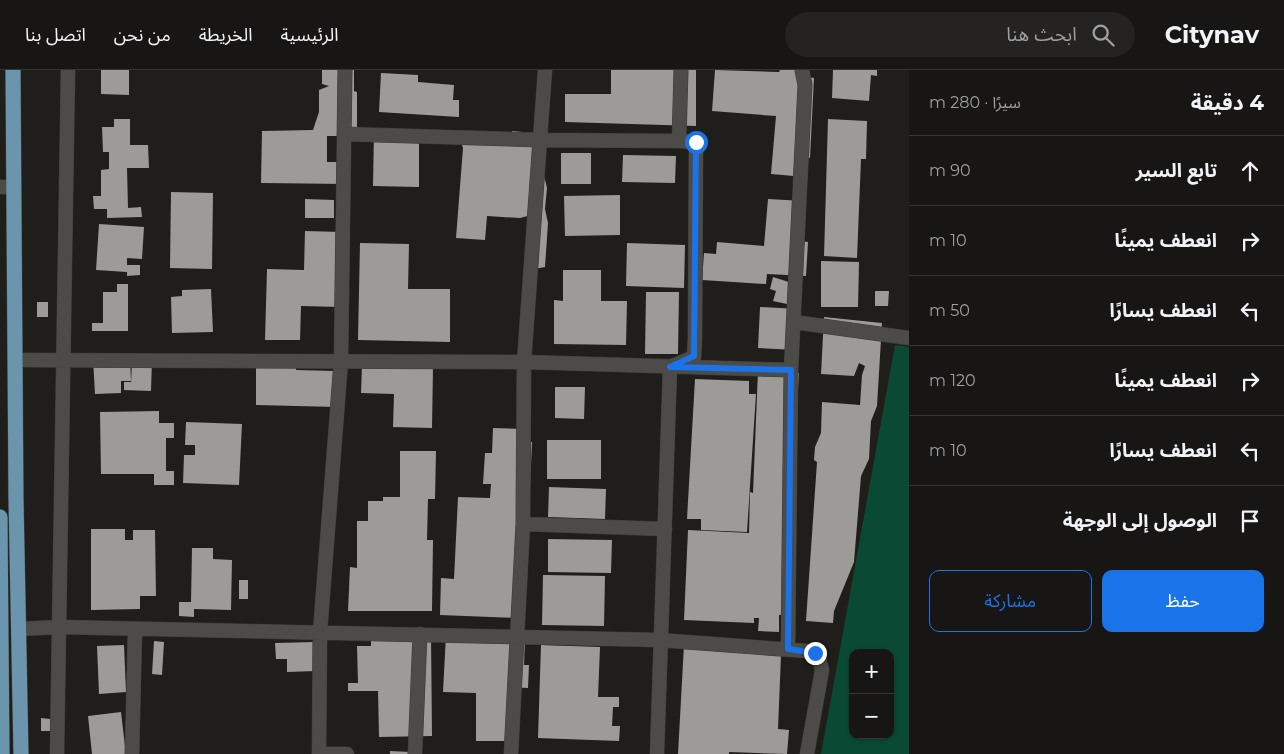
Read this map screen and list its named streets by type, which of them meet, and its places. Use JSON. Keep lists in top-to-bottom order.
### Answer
{
  "page": {
    "header": "Citynav",
    "search": "ابحث هنا",
    "nav": [
      "الرئيسية",
      "الخريطة",
      "من نحن",
      "اتصل بنا"
    ],
    "heading": ["4 دقيقة", "سيرًا · 280 m"],
    "list": [
      ["تابع السير", "90 m"],
      ["انعطف يمينًا", "10 m"],
      ["انعطف يسارًا", "50 m"],
      ["انعطف يمينًا", "120 m"],
      ["انعطف يسارًا", "10 m"],
      "الوصول إلى الوجهة"
    ],
    "buttons": ["حفظ", "مشاركة"],
    "map_buttons": ["+", "−"]
  }
}
